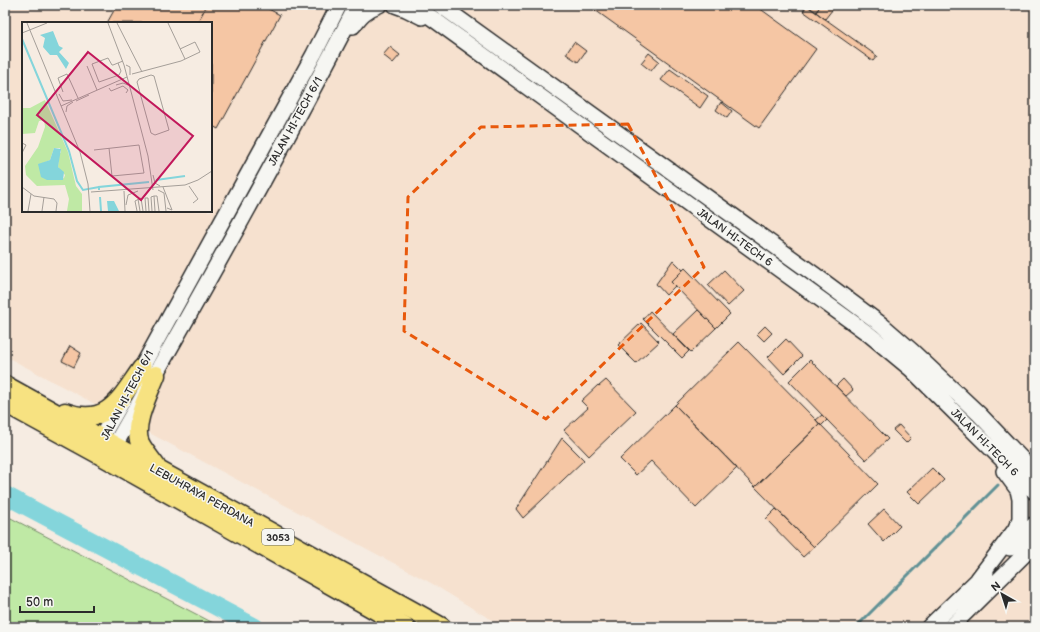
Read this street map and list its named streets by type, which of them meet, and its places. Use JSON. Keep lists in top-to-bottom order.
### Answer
{
  "streets": {
    "main road": ["LEBUHRAYA PERDANA", "3053"],
    "street": ["JALAN HI-TECH 6/1", "JALAN HI-TECH 6"]
  },
  "crossings": [
    ["JALAN HI-TECH 6/1", "LEBUHRAYA PERDANA"]
  ],
  "scale_bar": "50 m",
  "north": "top left"
}
